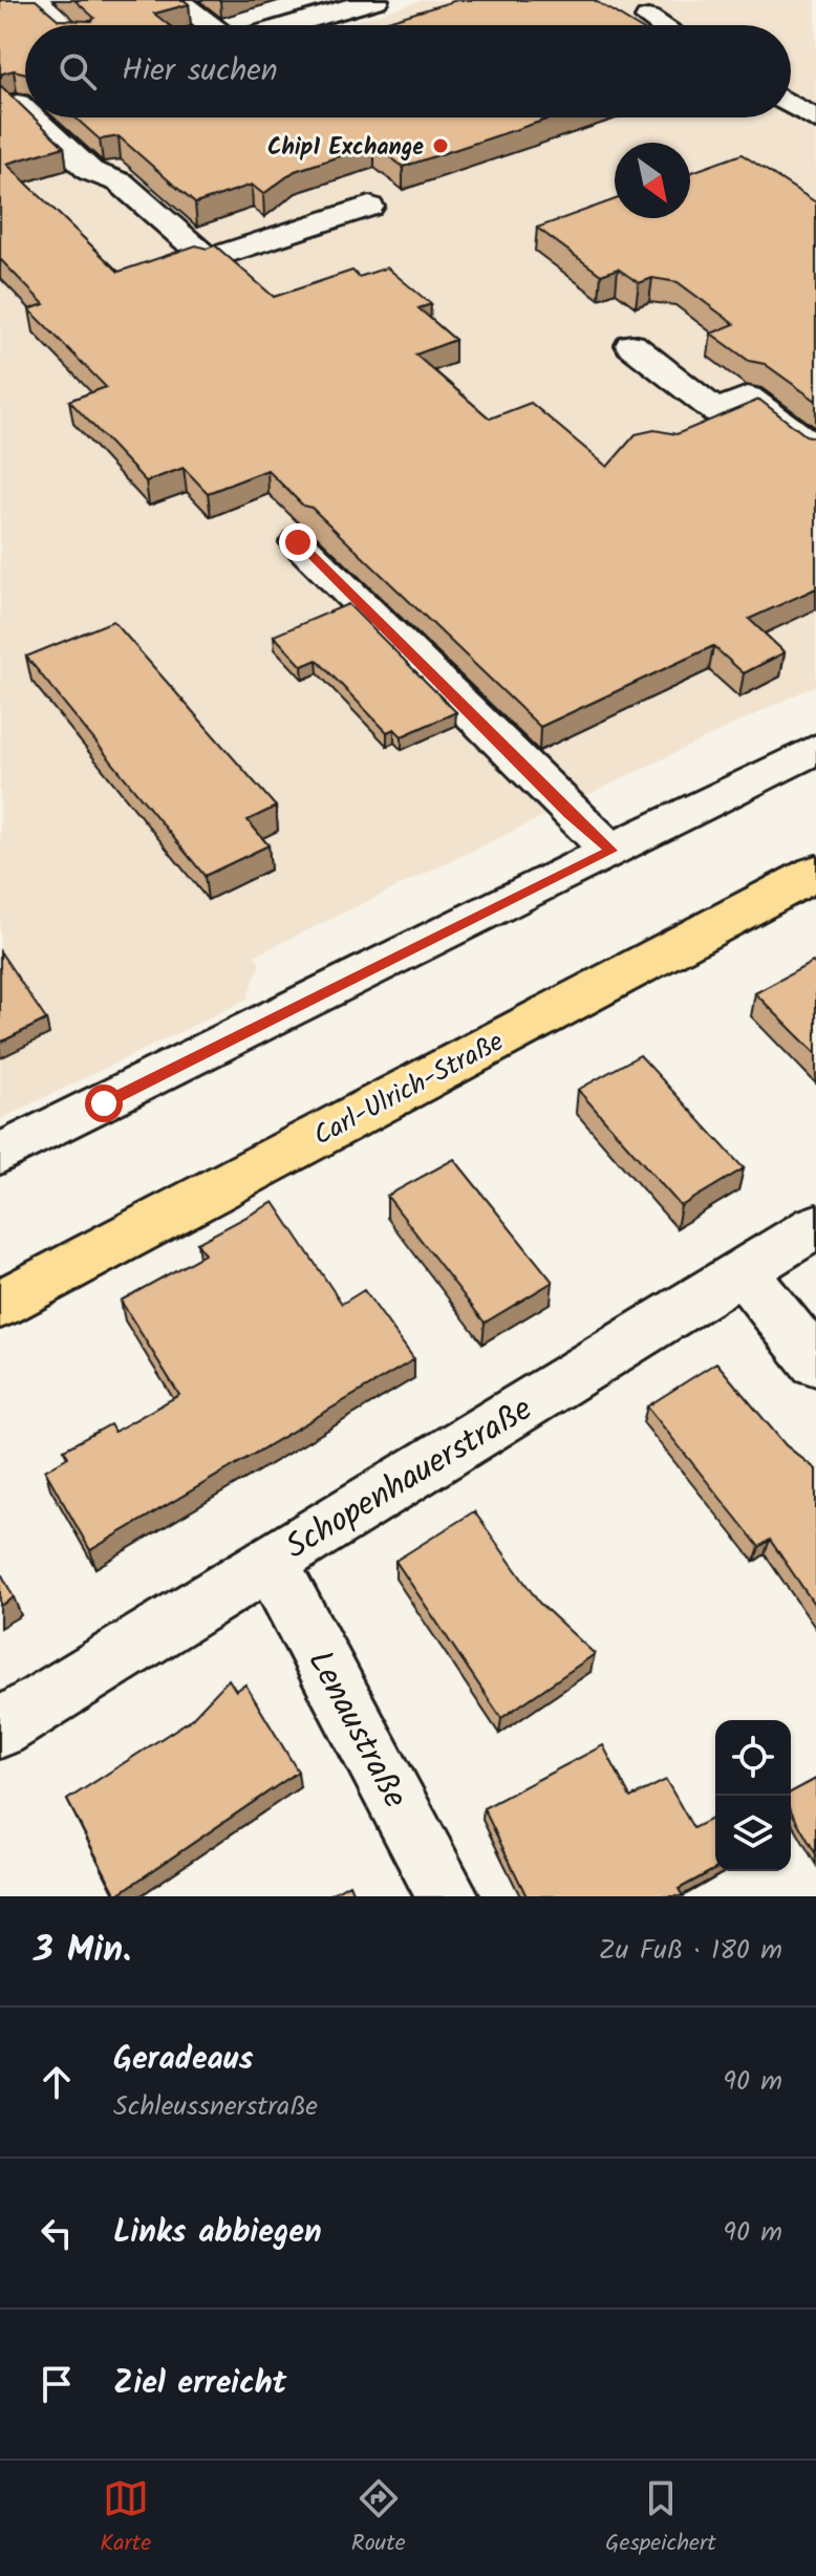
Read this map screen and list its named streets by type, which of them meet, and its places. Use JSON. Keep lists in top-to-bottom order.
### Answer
{
  "streets": {
    "main road": ["Carl-Ulrich-Straße"],
    "street": ["Schopenhauerstraße", "Lenaustraße"]
  },
  "crossings": [
    ["Schopenhauerstraße", "Lenaustraße"]
  ],
  "places": ["Chip1 Exchange"],
  "north": "bottom right",
  "page": {
    "search": "Hier suchen",
    "heading": ["3 Min.", "Zu Fuß · 180 m"],
    "list": [
      ["Geradeaus", "Schleussnerstraße", "90 m"],
      ["Links abbiegen", "90 m"],
      "Ziel erreicht"
    ],
    "nav": ["Karte", "Route", "Gespeichert"]
  }
}
